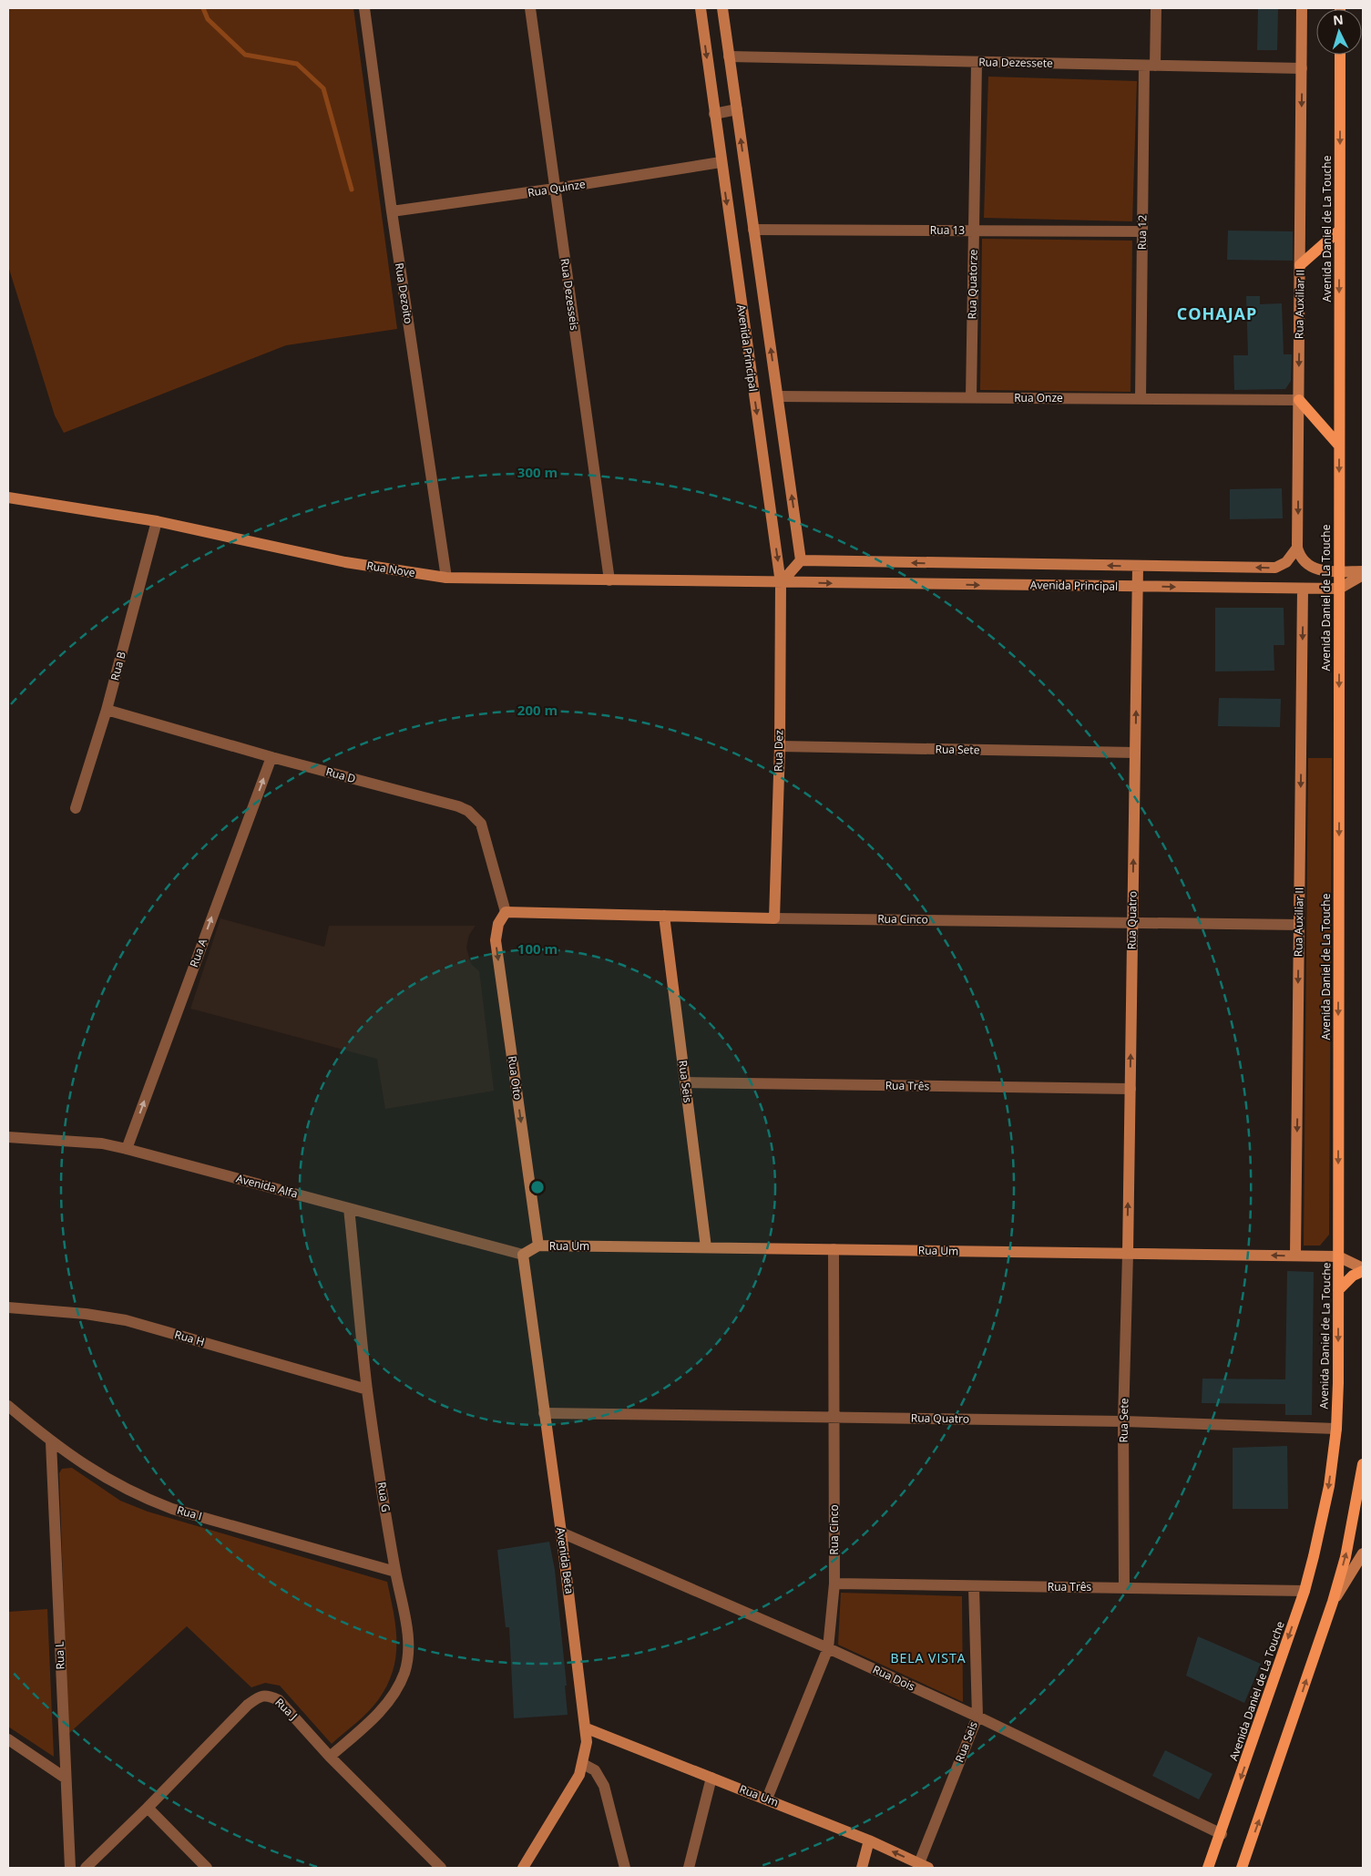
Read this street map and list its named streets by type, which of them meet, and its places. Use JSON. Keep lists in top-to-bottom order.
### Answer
{
  "streets": {
    "main road": ["Avenida Daniel de La Touche"],
    "street": [
      "Rua Dezessete",
      "Rua Quinze",
      "Rua 13",
      "Rua 12",
      "Rua Quatorze",
      "Rua Dezoito",
      "Rua Dezesseis",
      "Rua Auxiliar II",
      "Avenida Principal",
      "Rua Onze",
      "Rua Nove",
      "Rua B",
      "Rua Sete",
      "Rua Dez",
      "Rua D",
      "Rua Cinco",
      "Rua Quatro",
      "Rua A",
      "Rua Oito",
      "Rua Seis",
      "Rua Três",
      "Avenida Alfa",
      "Rua Um",
      "Rua H",
      "Rua G",
      "Rua I",
      "Avenida Beta",
      "Rua L",
      "Rua Dois",
      "Rua J"
    ]
  },
  "crossings": [
    ["Rua Dezessete", "Rua 12"],
    ["Rua Dezessete", "Rua Quatorze"],
    ["Rua Dezessete", "Rua Auxiliar II"],
    ["Rua Dezessete", "Avenida Principal"],
    ["Rua Quinze", "Rua Dezoito"],
    ["Rua Quinze", "Rua Dezesseis"],
    ["Rua Quinze", "Avenida Principal"],
    ["Avenida Daniel de La Touche", "Avenida Principal"],
    ["Avenida Daniel de La Touche", "Rua Quatro"],
    ["Avenida Daniel de La Touche", "Rua Três"],
    ["Avenida Daniel de La Touche", "Rua Um"],
    ["Avenida Daniel de La Touche", "Rua Dois"],
    ["Rua 13", "Rua 12"],
    ["Rua 13", "Rua Quatorze"],
    ["Rua 13", "Avenida Principal"],
    ["Rua 12", "Rua Onze"],
    ["Rua Quatorze", "Rua Onze"],
    ["Rua Dezoito", "Rua Nove"],
    ["Rua Dezesseis", "Rua Nove"],
    ["Rua Auxiliar II", "Avenida Principal"],
    ["Rua Auxiliar II", "Rua Onze"],
    ["Rua Auxiliar II", "Rua Cinco"],
    ["Rua Auxiliar II", "Rua Um"],
    ["Avenida Principal", "Rua Onze"],
    ["Avenida Principal", "Rua Nove"],
    ["Avenida Principal", "Rua Dez"],
    ["Avenida Principal", "Rua Quatro"],
    ["Rua Nove", "Rua B"],
    ["Rua Nove", "Rua Dez"],
    ["Rua B", "Rua D"],
    ["Rua Sete", "Rua Dez"],
    ["Rua Sete", "Rua Quatro"],
    ["Rua Sete", "Rua Três"],
    ["Rua Sete", "Rua Um"],
    ["Rua Dez", "Rua Cinco"],
    ["Rua D", "Rua Cinco"],
    ["Rua D", "Rua A"],
    ["Rua D", "Rua Oito"],
    ["Rua Cinco", "Rua Quatro"],
    ["Rua Cinco", "Rua Oito"],
    ["Rua Cinco", "Rua Seis"],
    ["Rua Cinco", "Rua Três"],
    ["Rua Cinco", "Rua Um"],
    ["Rua Cinco", "Rua Dois"],
    ["Rua Quatro", "Rua Três"],
    ["Rua Quatro", "Rua Um"],
    ["Rua Quatro", "Avenida Beta"],
    ["Rua A", "Avenida Alfa"],
    ["Rua Oito", "Rua Um"],
    ["Rua Seis", "Rua Três"],
    ["Rua Seis", "Rua Um"],
    ["Rua Seis", "Rua Dois"],
    ["Avenida Alfa", "Rua G"],
    ["Avenida Alfa", "Avenida Beta"],
    ["Rua Um", "Avenida Beta"],
    ["Rua H", "Rua G"],
    ["Rua G", "Rua I"],
    ["Rua G", "Rua J"],
    ["Rua I", "Rua L"],
    ["Avenida Beta", "Rua Dois"]
  ],
  "one_way": [
    "Avenida Daniel de La Touche",
    "Rua Auxiliar II",
    "Rua Quatro",
    "Rua A",
    "Rua Oito"
  ],
  "districts": ["COHAJAP", "BELA VISTA"],
  "north": "top",
  "rings": ["300 m", "200 m", "100 m"]
}
